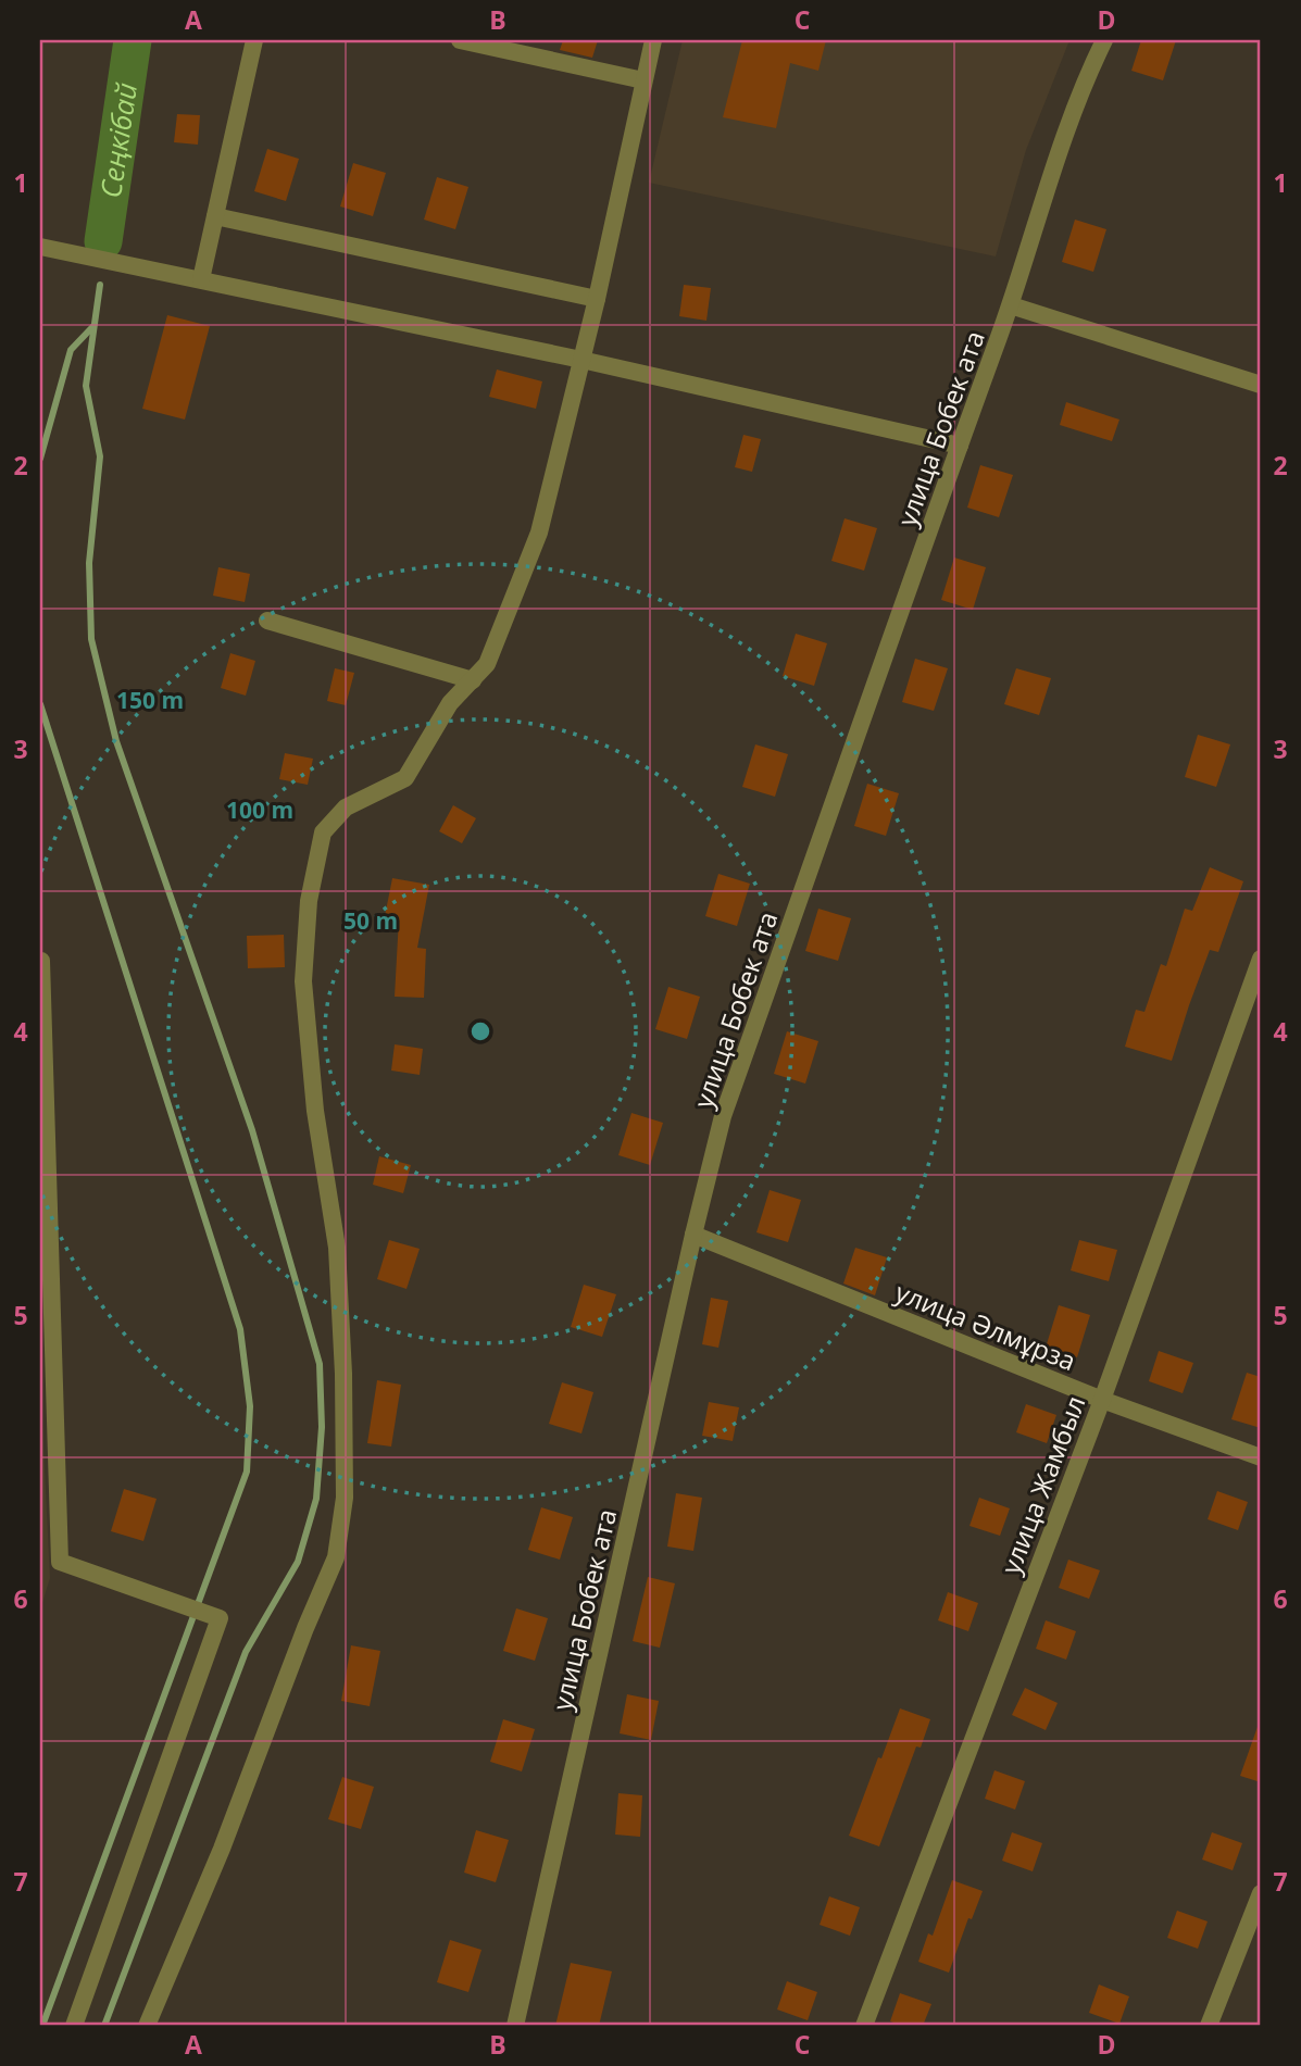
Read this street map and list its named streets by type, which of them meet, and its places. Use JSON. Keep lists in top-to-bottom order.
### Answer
{
  "streets": {
    "street": ["улица Бобек ата", "улица Әлмұрза", "улица Жамбыл"]
  },
  "crossings": [
    ["улица Бобек ата", "улица Әлмұрза"],
    ["улица Әлмұрза", "улица Жамбыл"]
  ],
  "water": ["Сеңкібай"],
  "grid": {
    "columns": [
      "A",
      "B",
      "C",
      "D"
    ],
    "rows": [
      "1",
      "2",
      "3",
      "4",
      "5",
      "6",
      "7"
    ]
  },
  "rings": ["150 m", "100 m", "50 m"]
}
